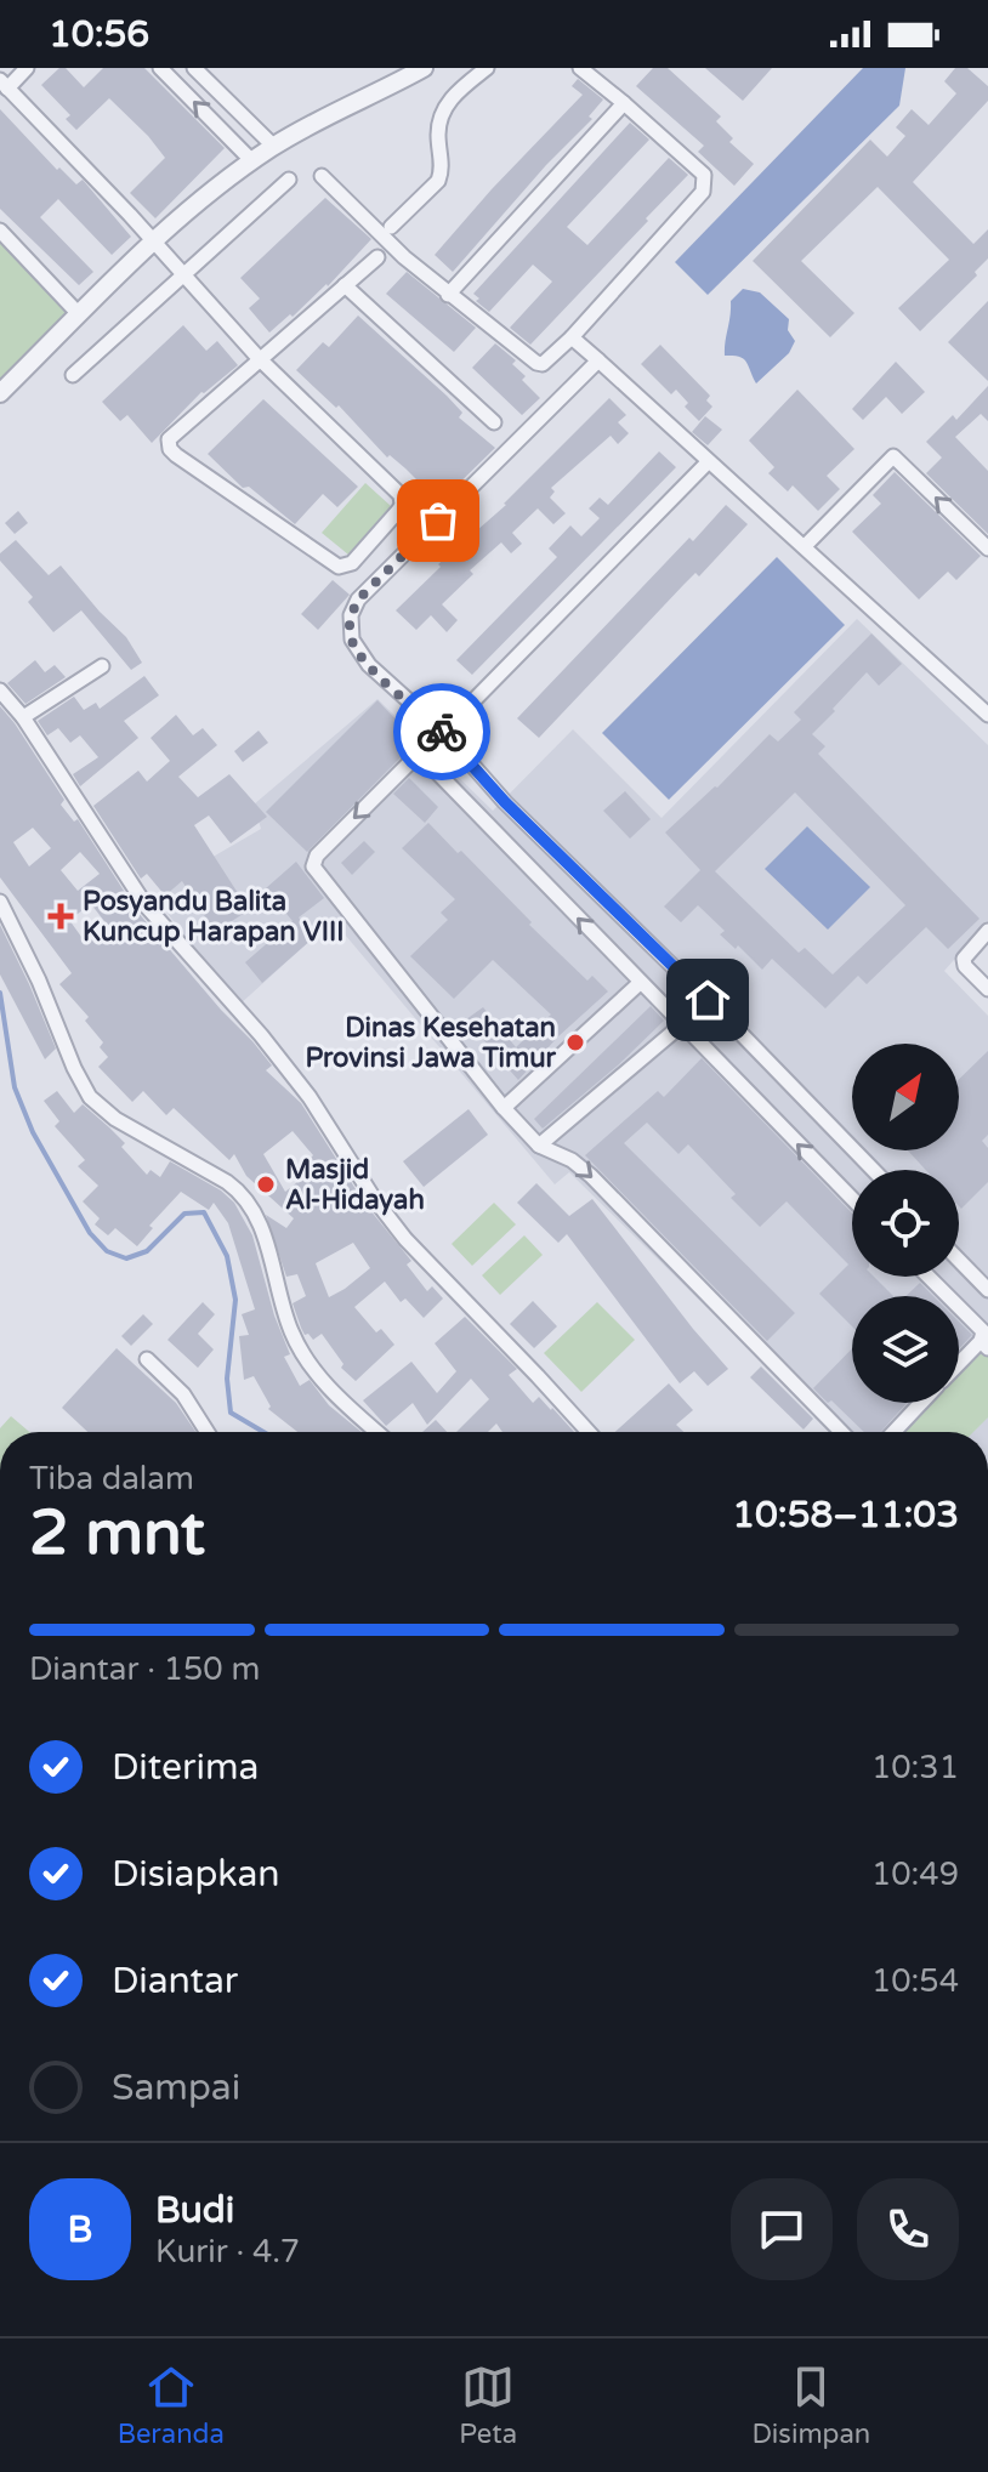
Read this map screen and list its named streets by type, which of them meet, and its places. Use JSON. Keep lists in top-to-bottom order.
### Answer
{
  "places": {
    "health": ["Posyandu Balita Kuncup Harapan VIII"],
    "other": ["Dinas Kesehatan Provinsi Jawa Timur", "Masjid Al-Hidayah"]
  },
  "north": "top right",
  "page": {
    "status": "10:56",
    "heading": ["2 mnt", "Tiba dalam", "10:58–11:03"],
    "panel": ["Budi", "Kurir · 4.7"],
    "bar": "Diantar · 150 m",
    "list": [
      ["Diterima", "10:31"],
      ["Disiapkan", "10:49"],
      ["Diantar", "10:54"],
      "Sampai"
    ],
    "round": "B",
    "tabs": ["Beranda", "Peta", "Disimpan"]
  }
}
